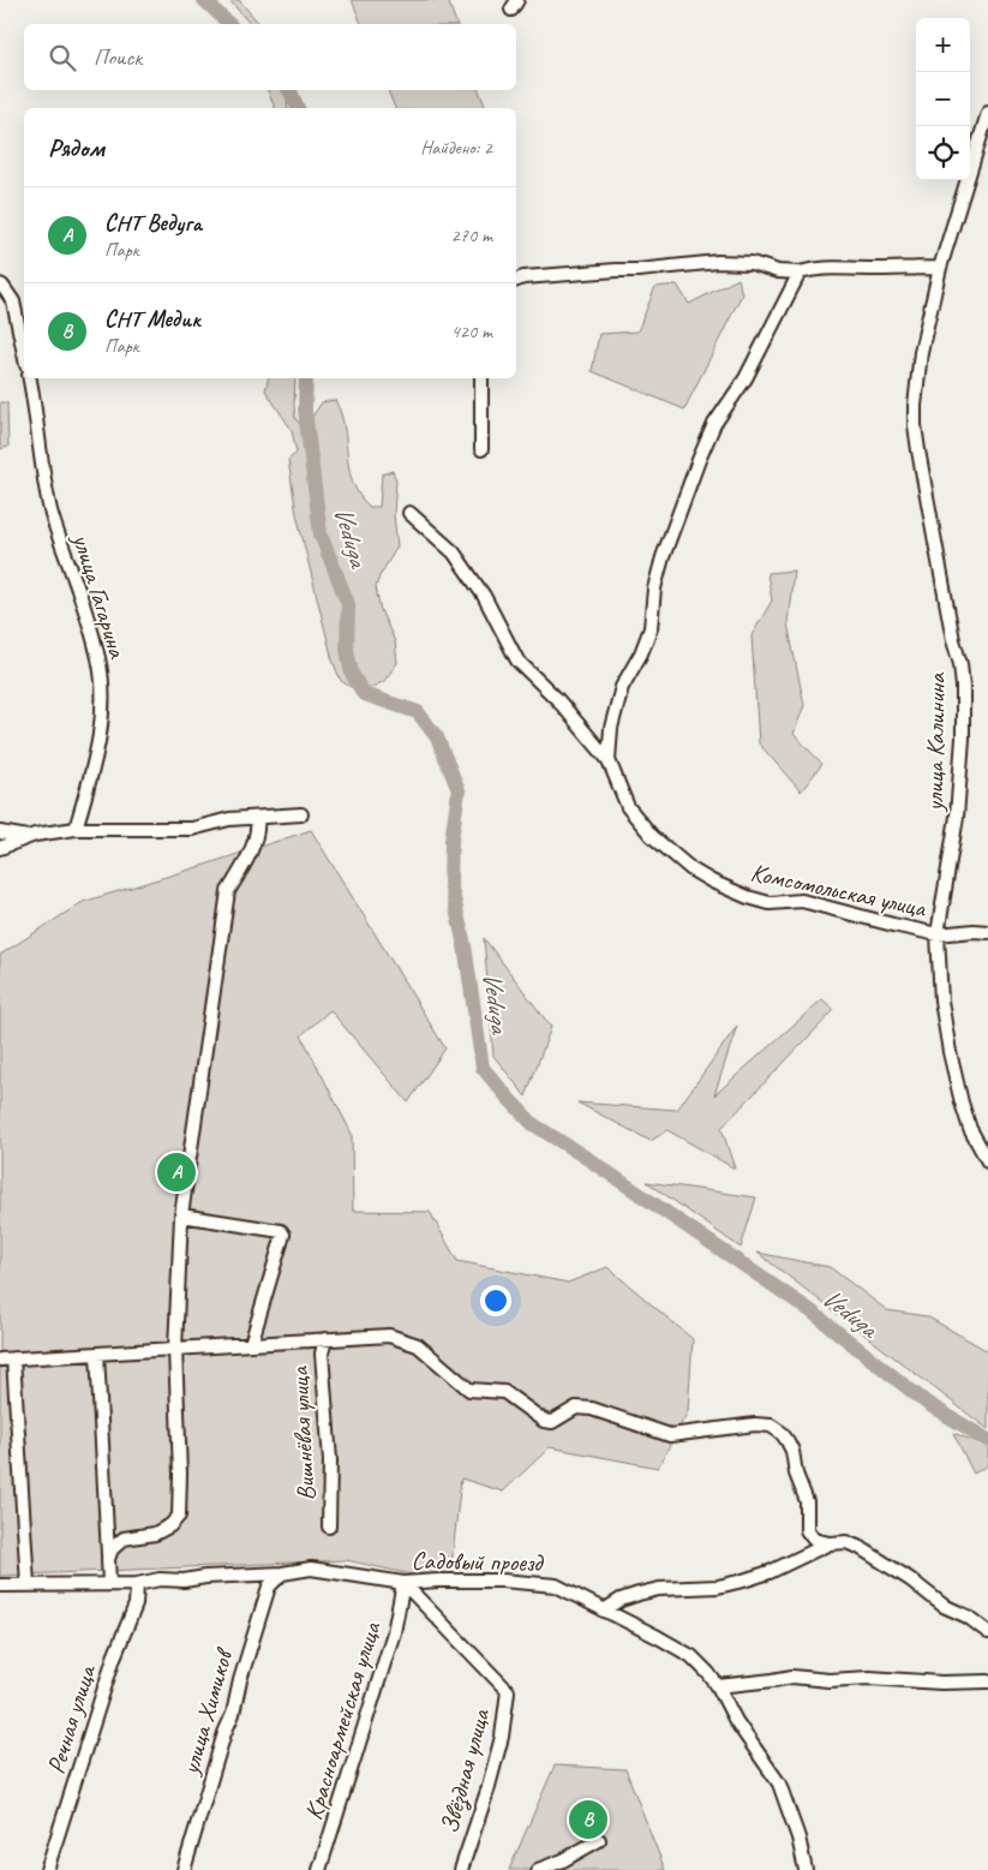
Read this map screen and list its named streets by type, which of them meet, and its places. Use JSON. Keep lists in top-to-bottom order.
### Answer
{
  "streets": {
    "street": [
      "улица Гагарина",
      "улица Калинина",
      "Комсомольская улица",
      "Вишнёвая улица",
      "Садовый проезд",
      "улица Химиков",
      "Речная улица",
      "Красноармейская улица",
      "Звёздная улица"
    ]
  },
  "crossings": [
    ["улица Калинина", "Комсомольская улица"],
    ["Садовый проезд", "улица Химиков"],
    ["Садовый проезд", "Речная улица"],
    ["Садовый проезд", "Красноармейская улица"],
    ["Садовый проезд", "Звёздная улица"],
    ["Красноармейская улица", "Звёздная улица"]
  ],
  "water": ["Veduga"],
  "page": {
    "map_buttons": ["+", "−"],
    "search": "Поиск",
    "heading": ["Рядом", "Найдено: 2"],
    "list": [
      {
        "mark": "A",
        "name": "СНТ Ведуга",
        "note": "Парк",
        "value": "270 m"
      },
      {
        "mark": "B",
        "name": "СНТ Медик",
        "note": "Парк",
        "value": "420 m"
      }
    ],
    "pins": ["A", "B"]
  }
}
